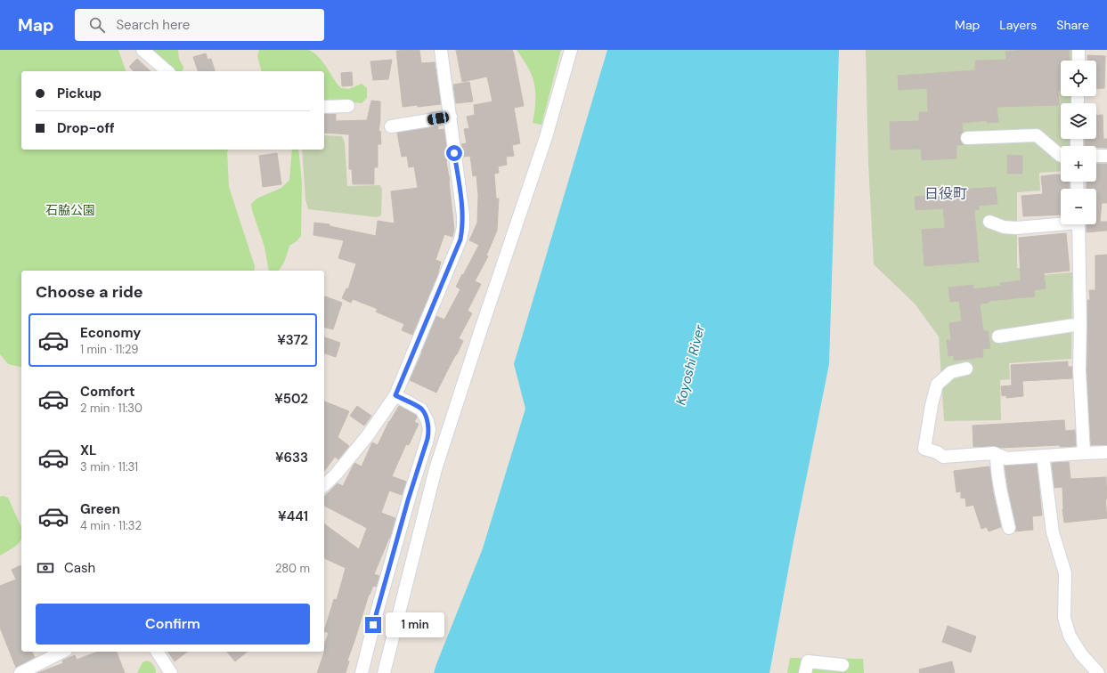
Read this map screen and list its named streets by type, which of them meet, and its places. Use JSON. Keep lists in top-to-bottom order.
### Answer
{
  "districts": ["日役町"],
  "water": ["Koyoshi River"],
  "parks": ["石脇公園"],
  "page": {
    "header": "Map",
    "search": "Search here",
    "nav": ["Map", "Layers", "Share"],
    "map_buttons": ["+", "−"],
    "banner": ["Pickup", "Drop-off"],
    "heading": "Choose a ride",
    "list": [
      {
        "name": "Economy",
        "note": "1 min · 11:29",
        "value": "¥372"
      },
      {
        "name": "Comfort",
        "note": "2 min · 11:30",
        "value": "¥502"
      },
      {
        "name": "XL",
        "note": "3 min · 11:31",
        "value": "¥633"
      },
      {
        "name": "Green",
        "note": "4 min · 11:32",
        "value": "¥441"
      }
    ],
    "pay": ["Cash", "280 m"],
    "buttons": "Confirm",
    "bubble": "1 min"
  }
}
